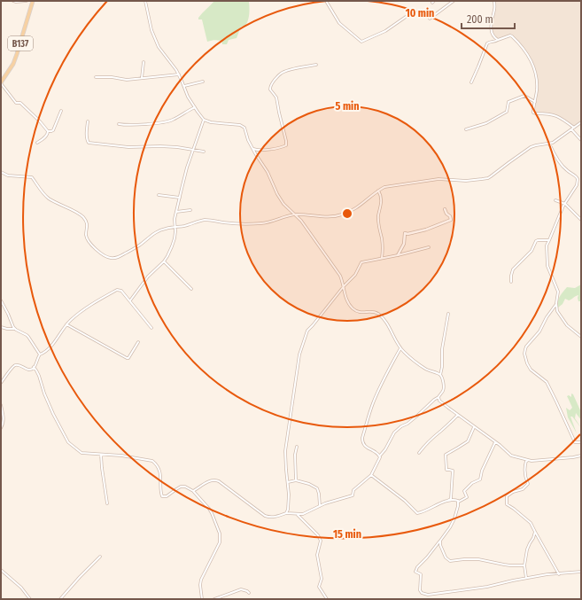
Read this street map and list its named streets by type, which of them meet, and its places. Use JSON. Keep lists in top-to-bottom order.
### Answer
{
  "streets": {
    "main road": ["B137"]
  },
  "scale_bar": "200 m",
  "rings": ["10 min", "5 min", "15 min"]
}
